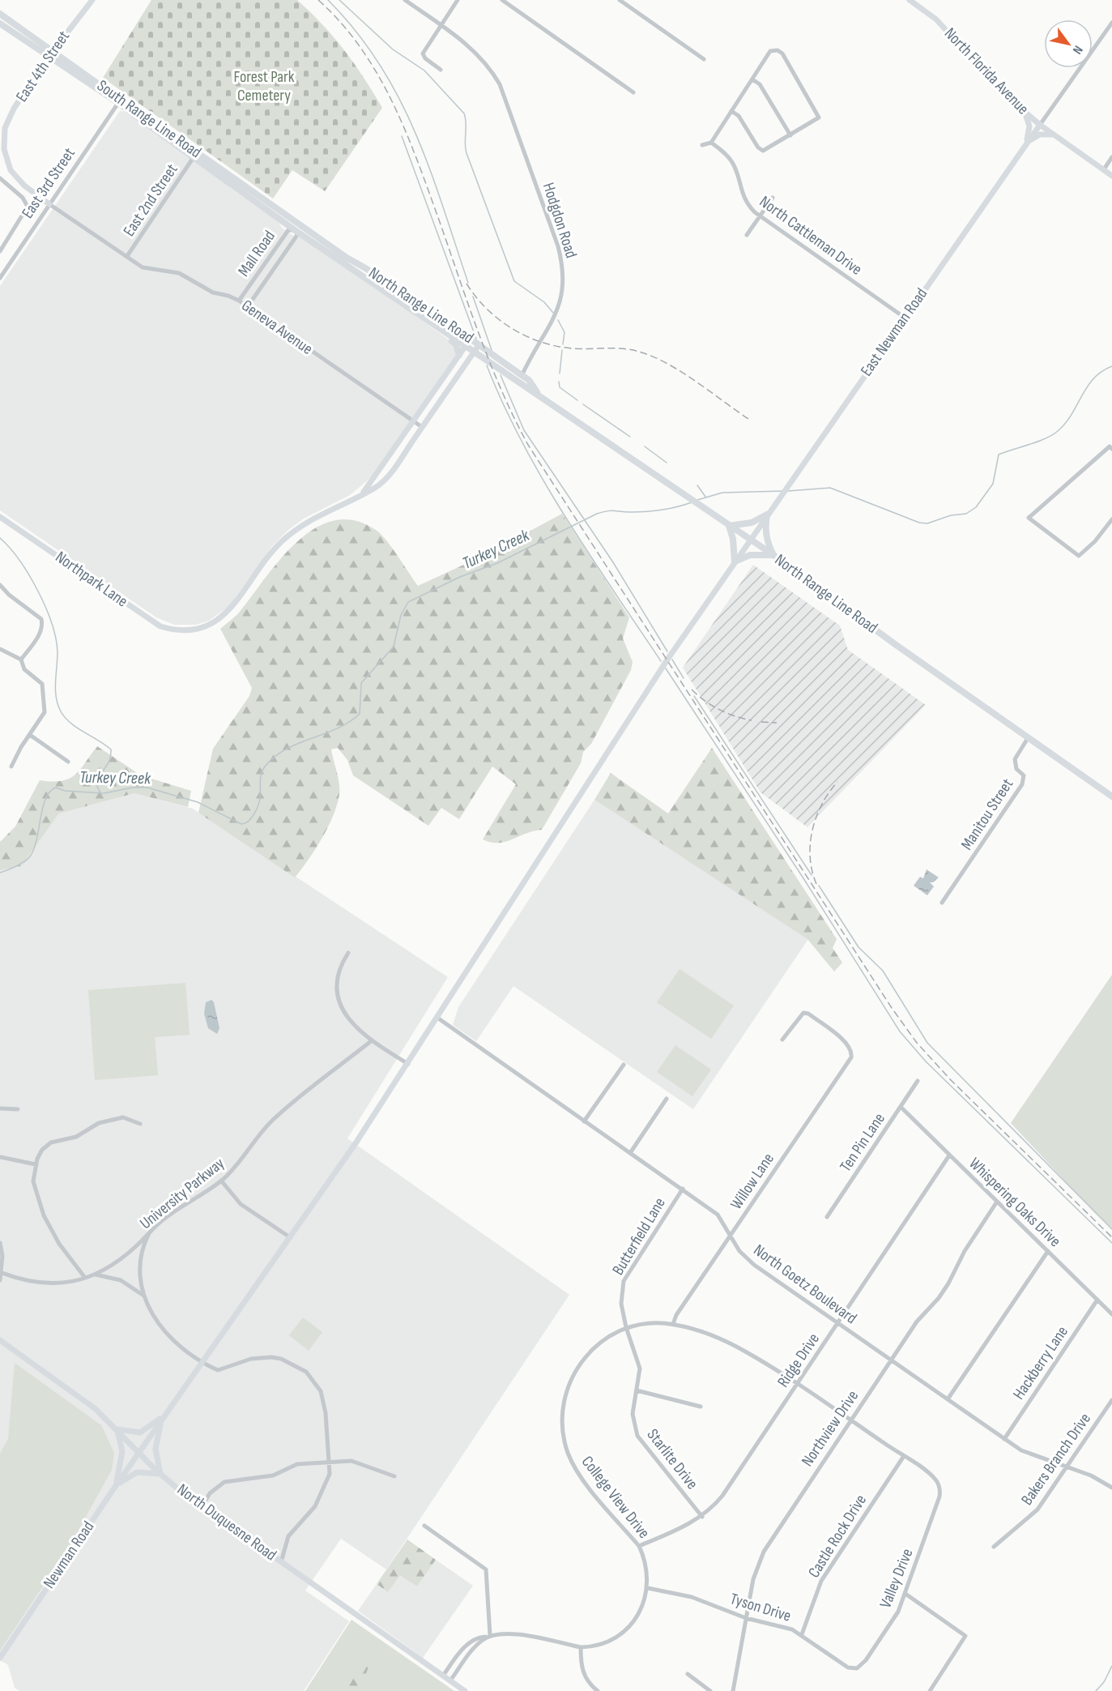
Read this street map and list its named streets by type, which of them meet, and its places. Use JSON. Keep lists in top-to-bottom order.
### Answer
{
  "streets": {
    "main road": ["South Range Line Road", "North Range Line Road"],
    "street": [
      "East 4th Street",
      "North Florida Avenue",
      "East 3rd Street",
      "East 2nd Street",
      "Hodgdon Road",
      "North Cattleman Drive",
      "Mall Road",
      "Geneva Avenue",
      "East Newman Road",
      "Northpark Lane",
      "Manitou Street",
      "Ten Pin Lane",
      "Willow Lane",
      "University Parkway",
      "Whispering Oaks Drive",
      "Butterfield Lane",
      "North Goetz Boulevard",
      "Ridge Drive",
      "Hackberry Lane",
      "Northview Drive",
      "Starlite Drive",
      "Bakers Branch Drive",
      "College View Drive",
      "North Duquesne Road",
      "Castle Rock Drive",
      "Newman Road",
      "Valley Drive",
      "Tyson Drive"
    ]
  },
  "crossings": [
    ["East 4th Street", "South Range Line Road"],
    ["East 4th Street", "Geneva Avenue"],
    ["North Florida Avenue", "East Newman Road"],
    ["South Range Line Road", "East 3rd Street"],
    ["South Range Line Road", "East 2nd Street"],
    ["South Range Line Road", "Mall Road"],
    ["South Range Line Road", "North Range Line Road"],
    ["East 3rd Street", "Geneva Avenue"],
    ["East 2nd Street", "Geneva Avenue"],
    ["Hodgdon Road", "North Range Line Road"],
    ["North Cattleman Drive", "East Newman Road"],
    ["Mall Road", "North Range Line Road"],
    ["Mall Road", "Geneva Avenue"],
    ["North Range Line Road", "East Newman Road"],
    ["North Range Line Road", "Manitou Street"],
    ["East Newman Road", "North Goetz Boulevard"],
    ["East Newman Road", "Newman Road"],
    ["Ten Pin Lane", "Whispering Oaks Drive"],
    ["Willow Lane", "North Goetz Boulevard"],
    ["Willow Lane", "College View Drive"],
    ["Whispering Oaks Drive", "Ridge Drive"],
    ["Whispering Oaks Drive", "Hackberry Lane"],
    ["Whispering Oaks Drive", "Northview Drive"],
    ["Butterfield Lane", "North Goetz Boulevard"],
    ["Butterfield Lane", "Starlite Drive"],
    ["Butterfield Lane", "College View Drive"],
    ["North Goetz Boulevard", "Ridge Drive"],
    ["North Goetz Boulevard", "Hackberry Lane"],
    ["North Goetz Boulevard", "Northview Drive"],
    ["North Goetz Boulevard", "Bakers Branch Drive"],
    ["Ridge Drive", "Starlite Drive"],
    ["Ridge Drive", "College View Drive"],
    ["Northview Drive", "College View Drive"],
    ["Northview Drive", "Tyson Drive"],
    ["Starlite Drive", "College View Drive"],
    ["College View Drive", "North Duquesne Road"],
    ["College View Drive", "Castle Rock Drive"],
    ["College View Drive", "Valley Drive"],
    ["College View Drive", "Tyson Drive"],
    ["North Duquesne Road", "Newman Road"],
    ["Castle Rock Drive", "Tyson Drive"],
    ["Valley Drive", "Tyson Drive"]
  ],
  "water": ["Turkey Creek"],
  "parks": ["Forest Park Cemetery"],
  "north": "bottom right"
}
